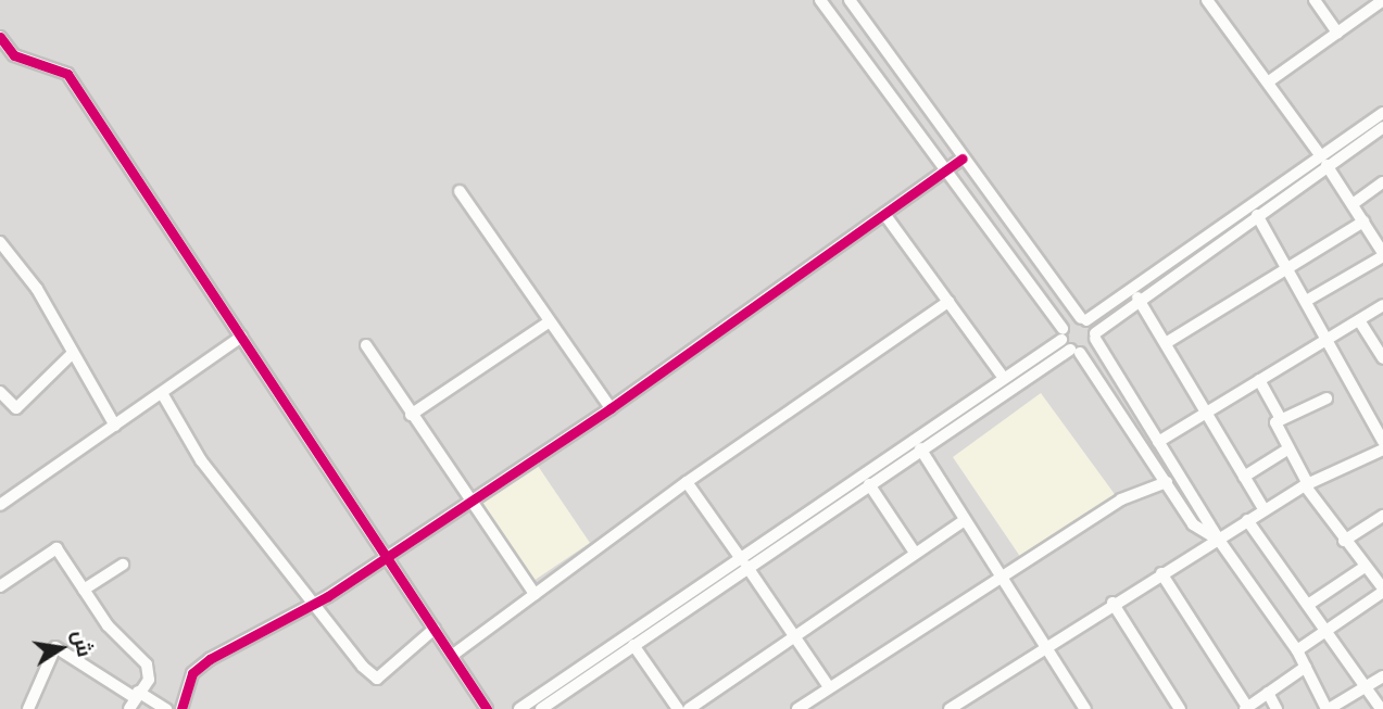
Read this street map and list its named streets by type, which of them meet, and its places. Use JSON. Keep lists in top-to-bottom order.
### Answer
{
  "north": "right"
}
